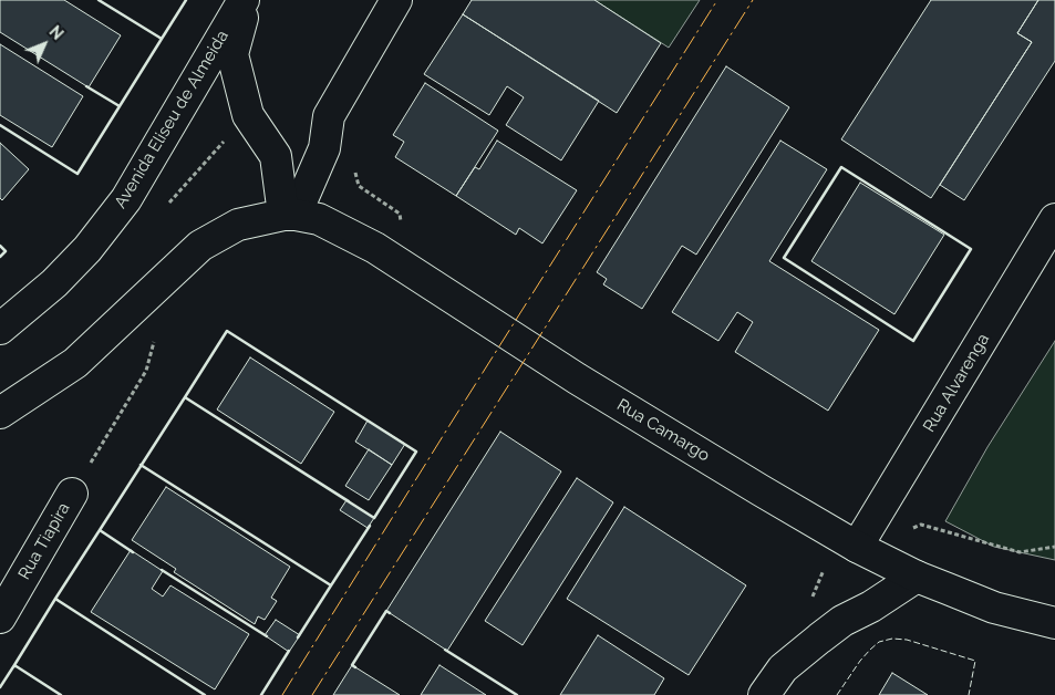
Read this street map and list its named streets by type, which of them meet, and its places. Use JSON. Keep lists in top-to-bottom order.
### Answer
{
  "streets": {
    "main road": [
      "Avenida Eliseu de Almeida",
      "Rua Alvarenga",
      "Rua Camargo",
      "Rua Tiapira"
    ]
  },
  "crossings": [
    ["Rua Alvarenga", "Rua Camargo"]
  ],
  "north": "top right"
}
